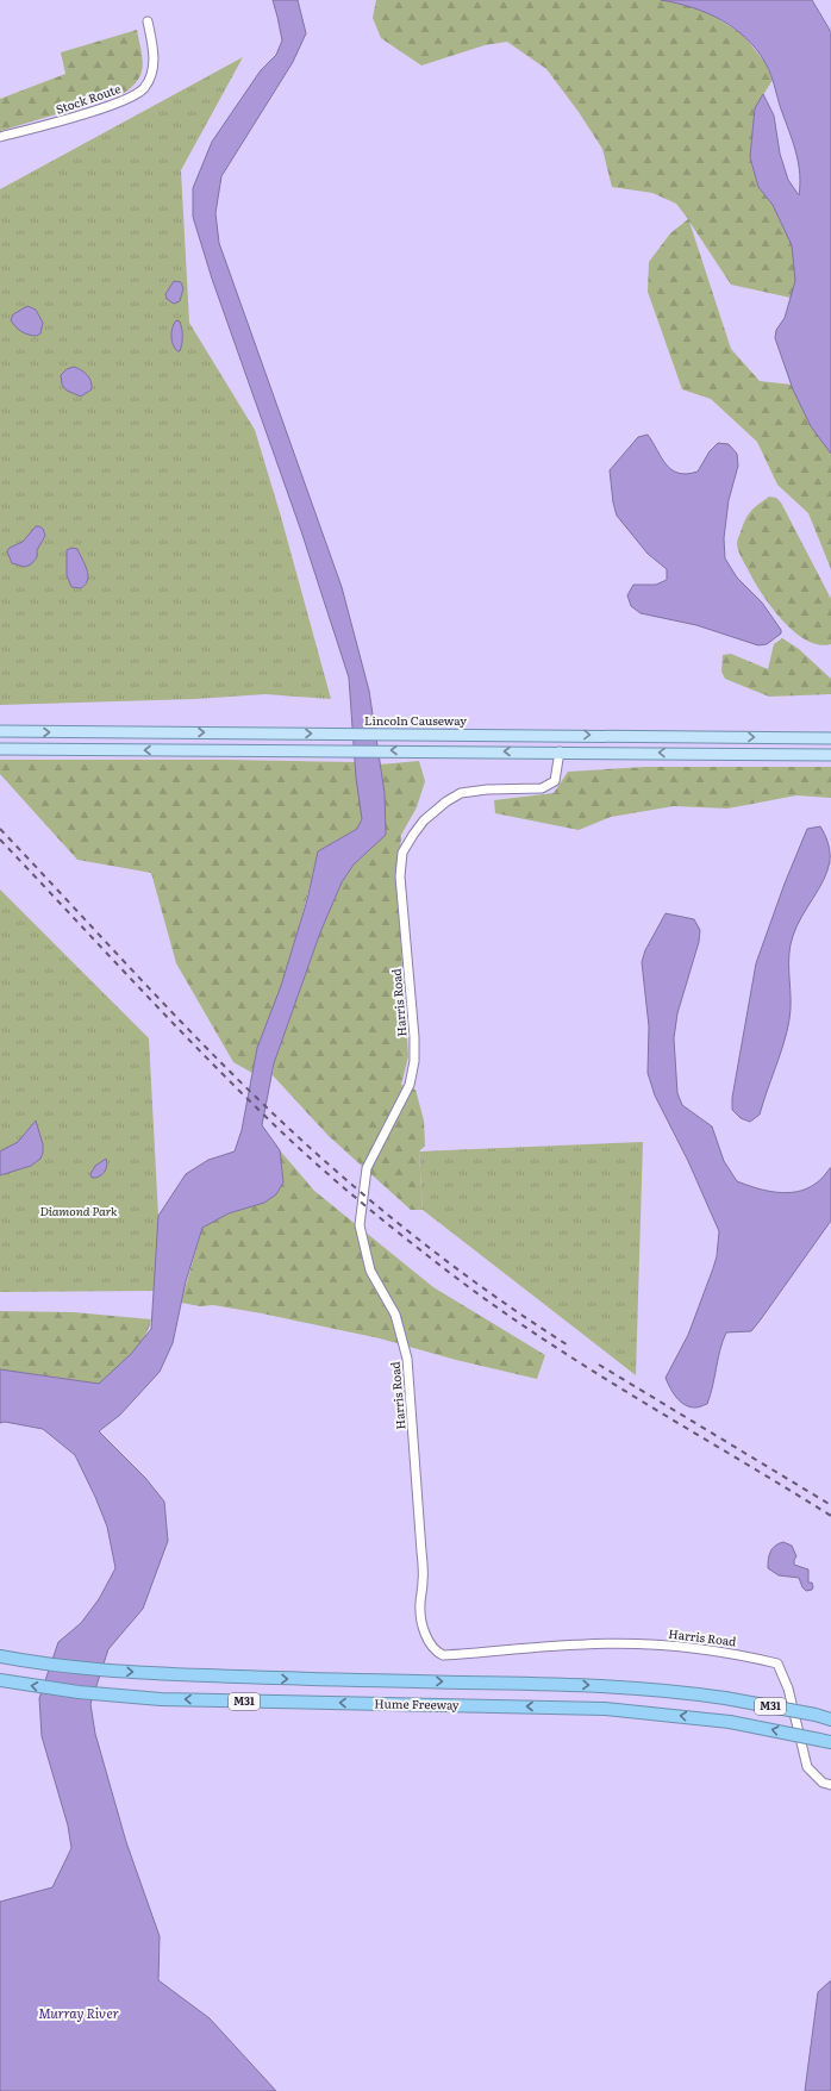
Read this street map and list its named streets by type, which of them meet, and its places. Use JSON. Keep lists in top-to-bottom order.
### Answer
{
  "streets": {
    "highway": ["M31", "Hume Freeway"],
    "main road": ["Lincoln Causeway"],
    "street": ["Stock Route", "Harris Road"]
  },
  "water": ["Murray River"],
  "parks": ["Diamond Park"]
}
